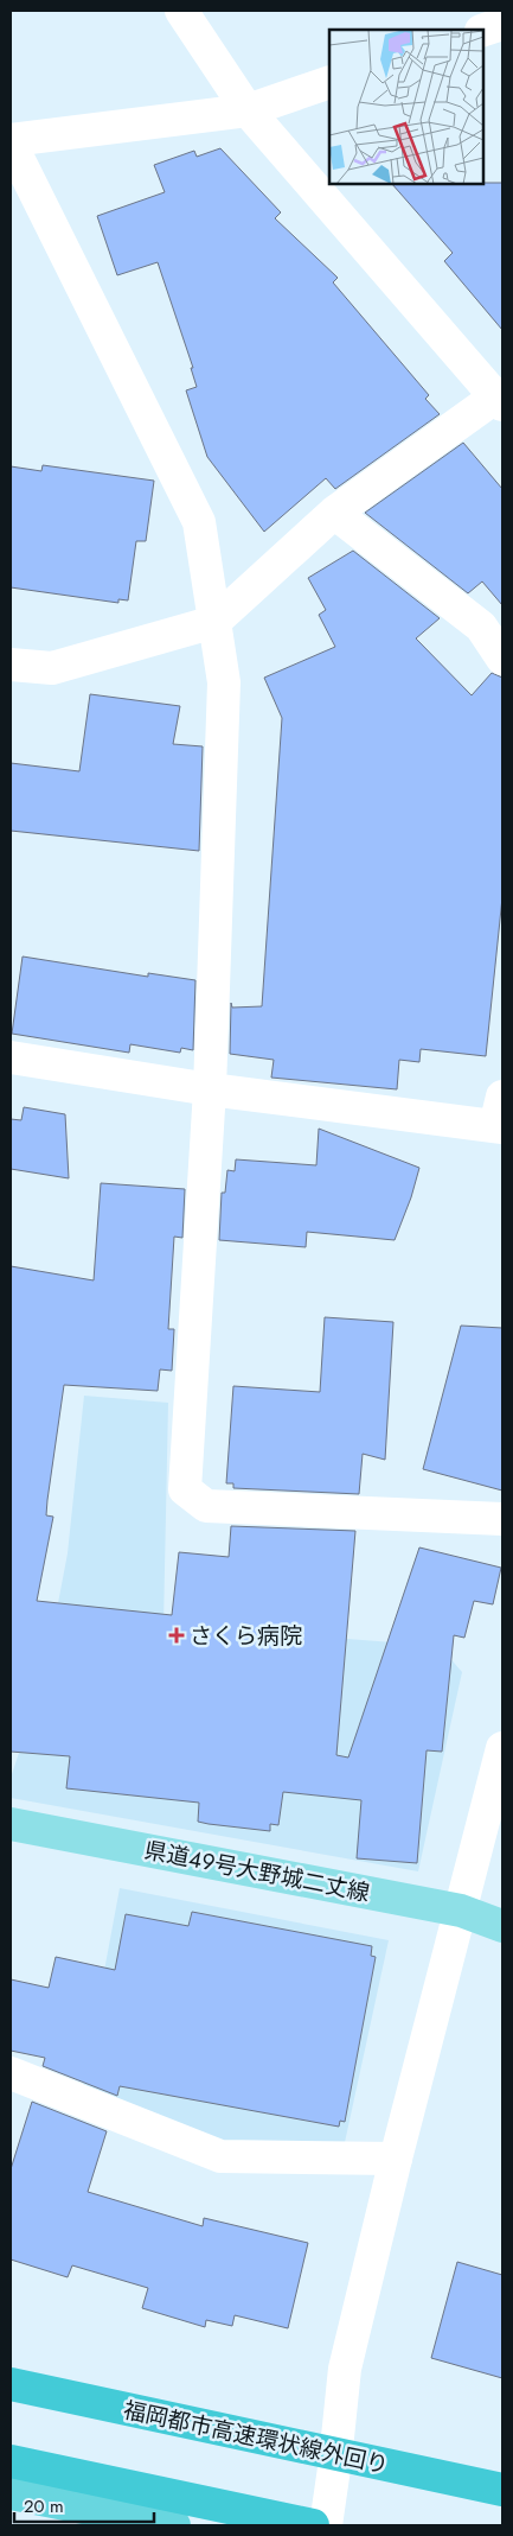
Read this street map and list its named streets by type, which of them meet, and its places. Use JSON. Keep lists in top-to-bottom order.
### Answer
{
  "streets": {
    "highway": ["福岡都市高速環状線外回り"],
    "main road": ["県道49号大野城二丈線"]
  },
  "places": {
    "health": ["さくら病院"]
  },
  "scale_bar": "20 m"
}
